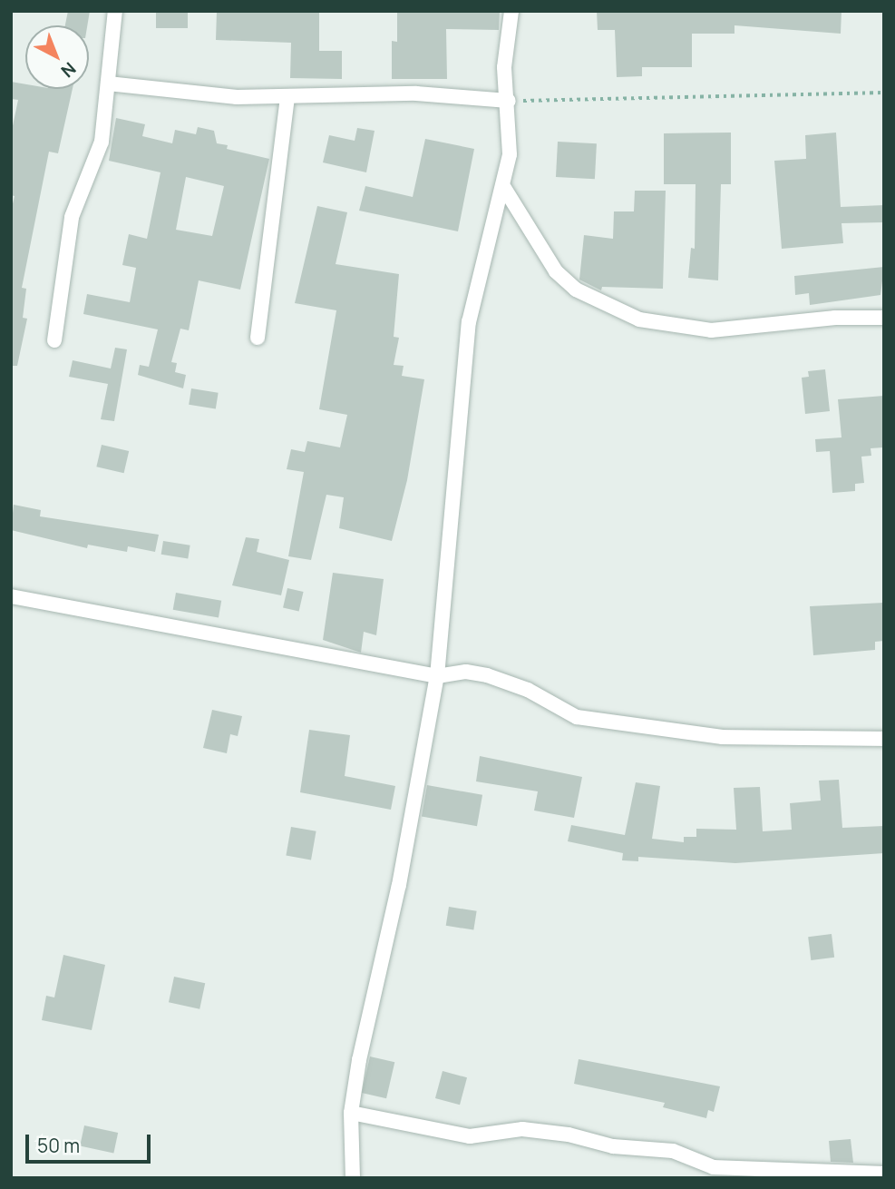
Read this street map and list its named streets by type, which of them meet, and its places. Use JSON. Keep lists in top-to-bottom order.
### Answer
{
  "scale_bar": "50 m",
  "north": "bottom right"
}
